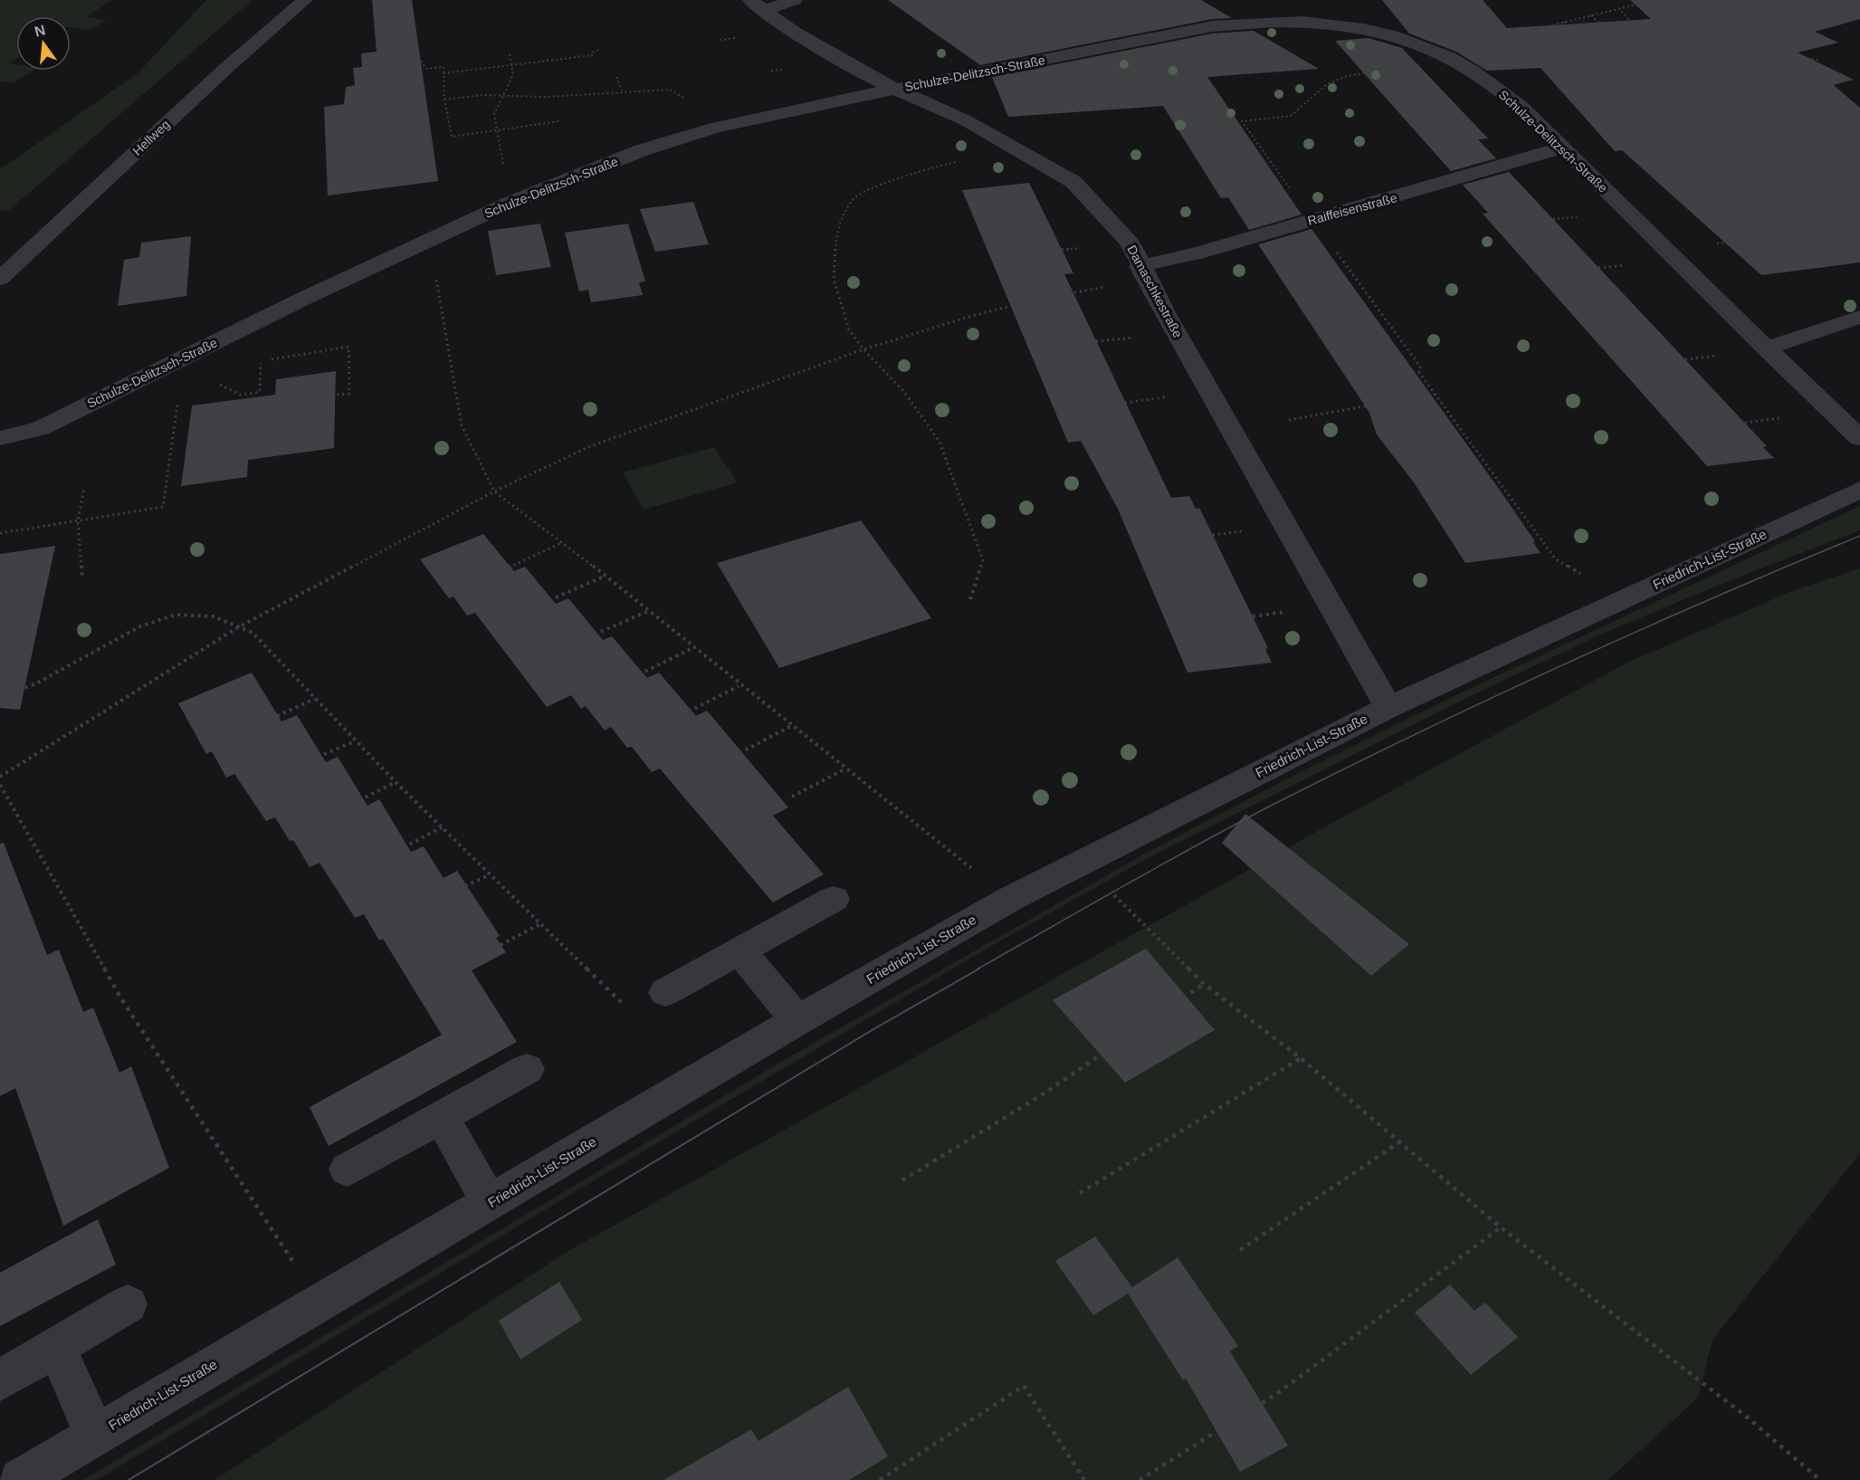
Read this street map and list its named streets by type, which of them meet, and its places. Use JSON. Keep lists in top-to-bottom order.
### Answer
{
  "streets": {
    "street": [
      "Schulze-Delitzsch-Straße",
      "Hellweg",
      "Raiffeisenstraße",
      "Damaschkestraße",
      "Friedrich-List-Straße"
    ]
  },
  "crossings": [
    ["Schulze-Delitzsch-Straße", "Raiffeisenstraße"],
    ["Schulze-Delitzsch-Straße", "Damaschkestraße"],
    ["Raiffeisenstraße", "Damaschkestraße"],
    ["Damaschkestraße", "Friedrich-List-Straße"]
  ],
  "north": "top"
}
